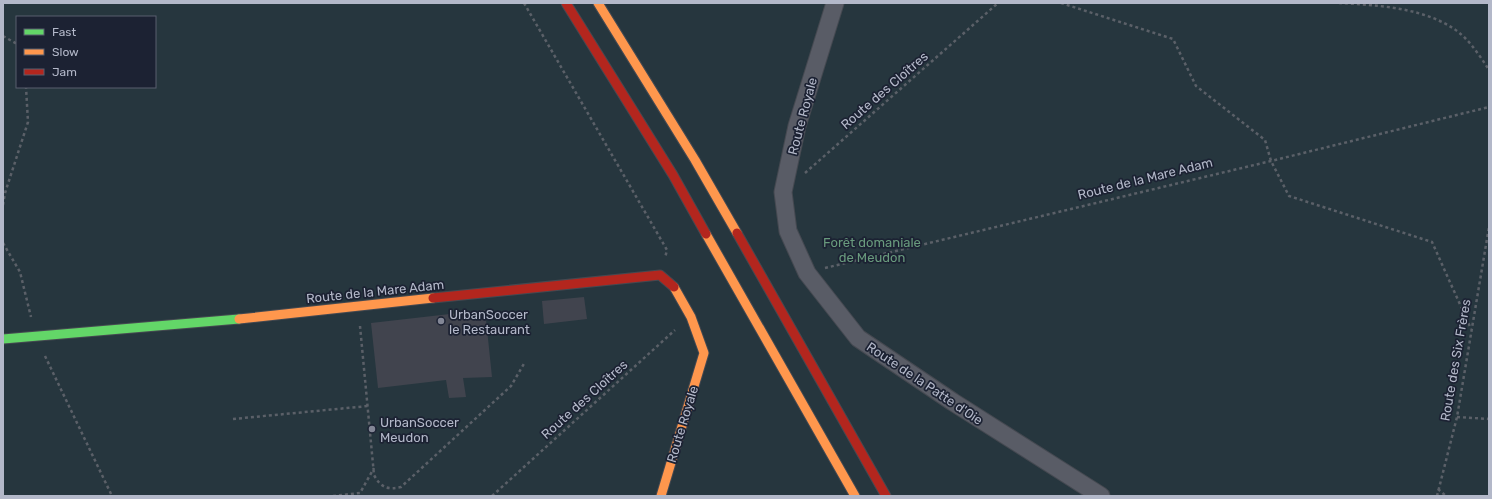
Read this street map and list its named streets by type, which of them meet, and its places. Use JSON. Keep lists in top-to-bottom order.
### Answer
{
  "streets": {
    "main road": ["Route Royale", "Route de la Mare Adam"],
    "street": ["Route de la Patte d'Oie"],
    "path": ["Route des Cloîtres", "Route des Six Frères"]
  },
  "crossings": [
    ["Route des Cloîtres", "Route Royale"],
    ["Route Royale", "Route de la Patte d'Oie"],
    ["Route de la Mare Adam", "Route de la Patte d'Oie"]
  ],
  "parks": ["Forêt domaniale de Meudon"],
  "places": ["UrbanSoccer le Restaurant", "UrbanSoccer Meudon"],
  "legend": ["Fast", "Slow", "Jam"]
}
